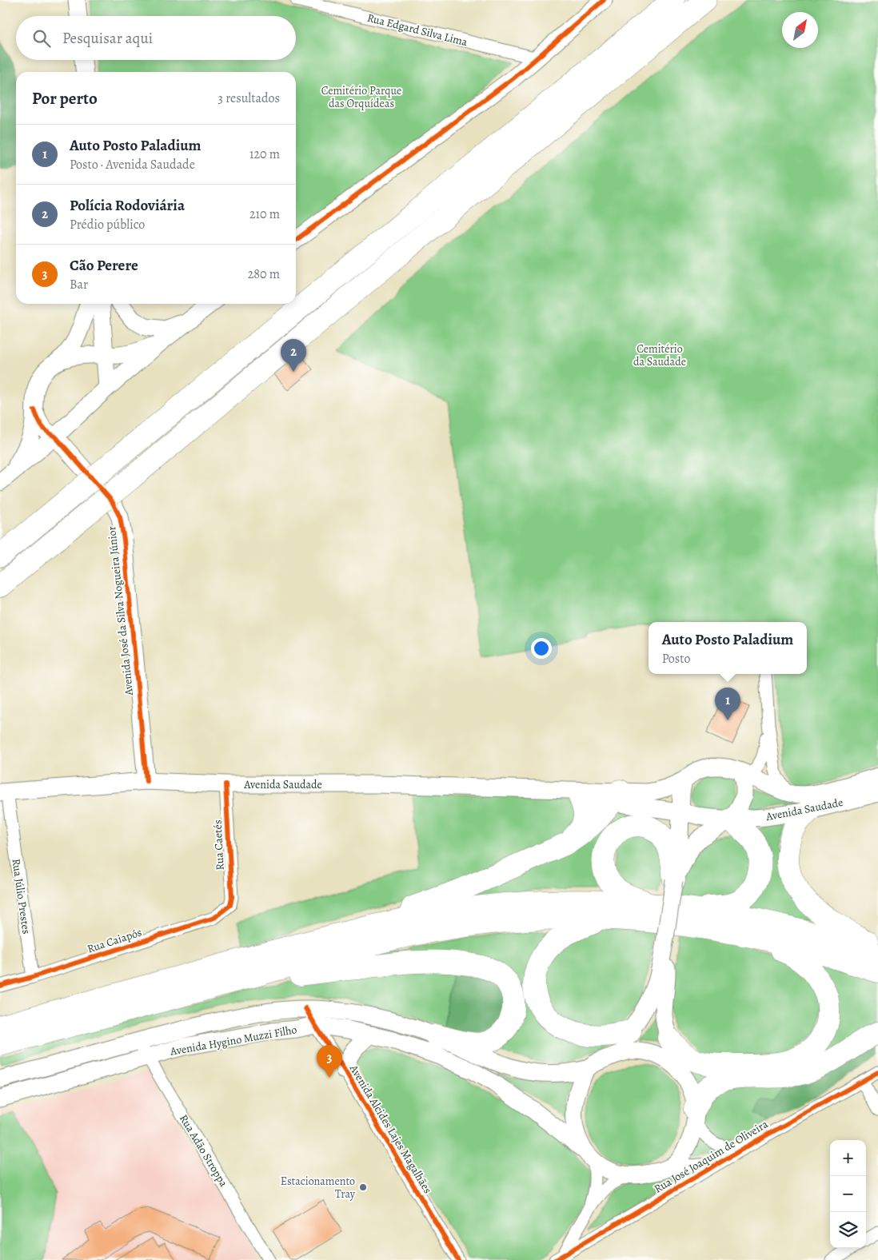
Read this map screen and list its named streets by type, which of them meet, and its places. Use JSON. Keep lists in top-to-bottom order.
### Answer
{
  "streets": {
    "main road": ["Avenida José da Silva Nogueira Júnior", "Avenida Saudade", "Avenida Hygino Muzzi Filho"],
    "street": [
      "Rua Edgard Silva Lima",
      "Rua Caetés",
      "Rua Júlio Prestes",
      "Rua Caiapós",
      "Avenida Alcides Lajes Magalhães",
      "Rua Adão Stroppa",
      "Rua José Joaquim de Oliveira"
    ]
  },
  "crossings": [
    ["Avenida José da Silva Nogueira Júnior", "Avenida Saudade"],
    ["Avenida Saudade", "Rua Caetés"],
    ["Avenida Saudade", "Rua Júlio Prestes"],
    ["Rua Caetés", "Rua Caiapós"],
    ["Rua Júlio Prestes", "Rua Caiapós"],
    ["Avenida Hygino Muzzi Filho", "Avenida Alcides Lajes Magalhães"],
    ["Avenida Hygino Muzzi Filho", "Rua Adão Stroppa"]
  ],
  "parks": ["Cemitério Parque das Orquídeas", "Cemitério da Saudade"],
  "places": ["Estacionamento Tray"],
  "north": "top right",
  "page": {
    "search": "Pesquisar aqui",
    "heading": ["Por perto", "3 resultados"],
    "list": [
      {
        "mark": "1",
        "name": "Auto Posto Paladium",
        "note": "Posto · Avenida Saudade",
        "value": "120 m"
      },
      {
        "mark": "2",
        "name": "Polícia Rodoviária",
        "note": "Prédio público",
        "value": "210 m"
      },
      {
        "mark": "3",
        "name": "Cão Perere",
        "note": "Bar",
        "value": "280 m"
      }
    ],
    "pins": ["2", "1", "3"],
    "popup": ["Auto Posto Paladium", "Posto"],
    "map_buttons": ["+", "−"]
  }
}
